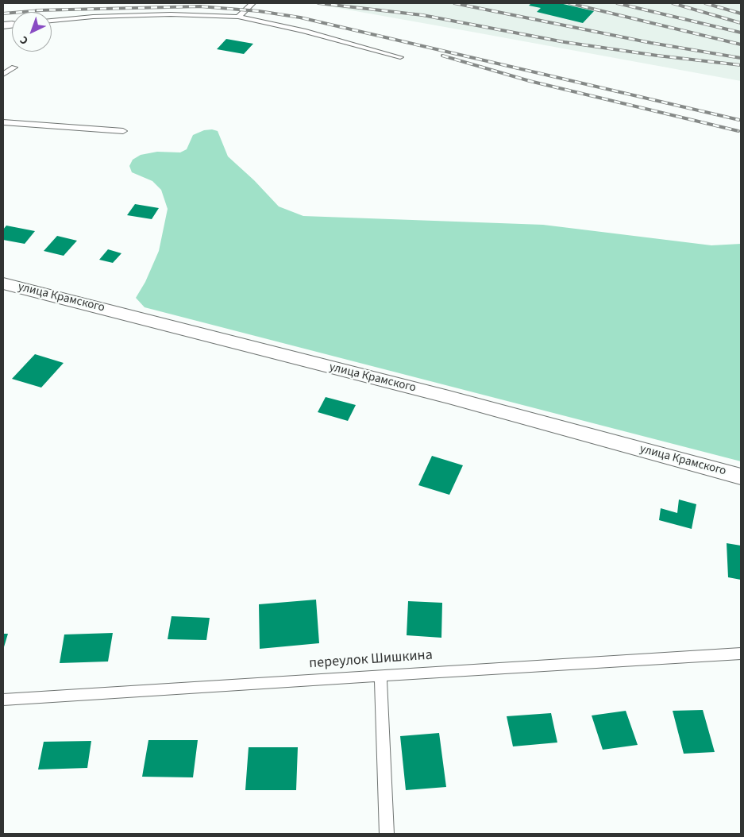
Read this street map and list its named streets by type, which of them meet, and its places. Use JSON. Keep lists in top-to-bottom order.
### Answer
{
  "streets": {
    "street": ["улица Крамского"],
    "lane": ["переулок Шишкина"]
  },
  "north": "bottom left"
}
